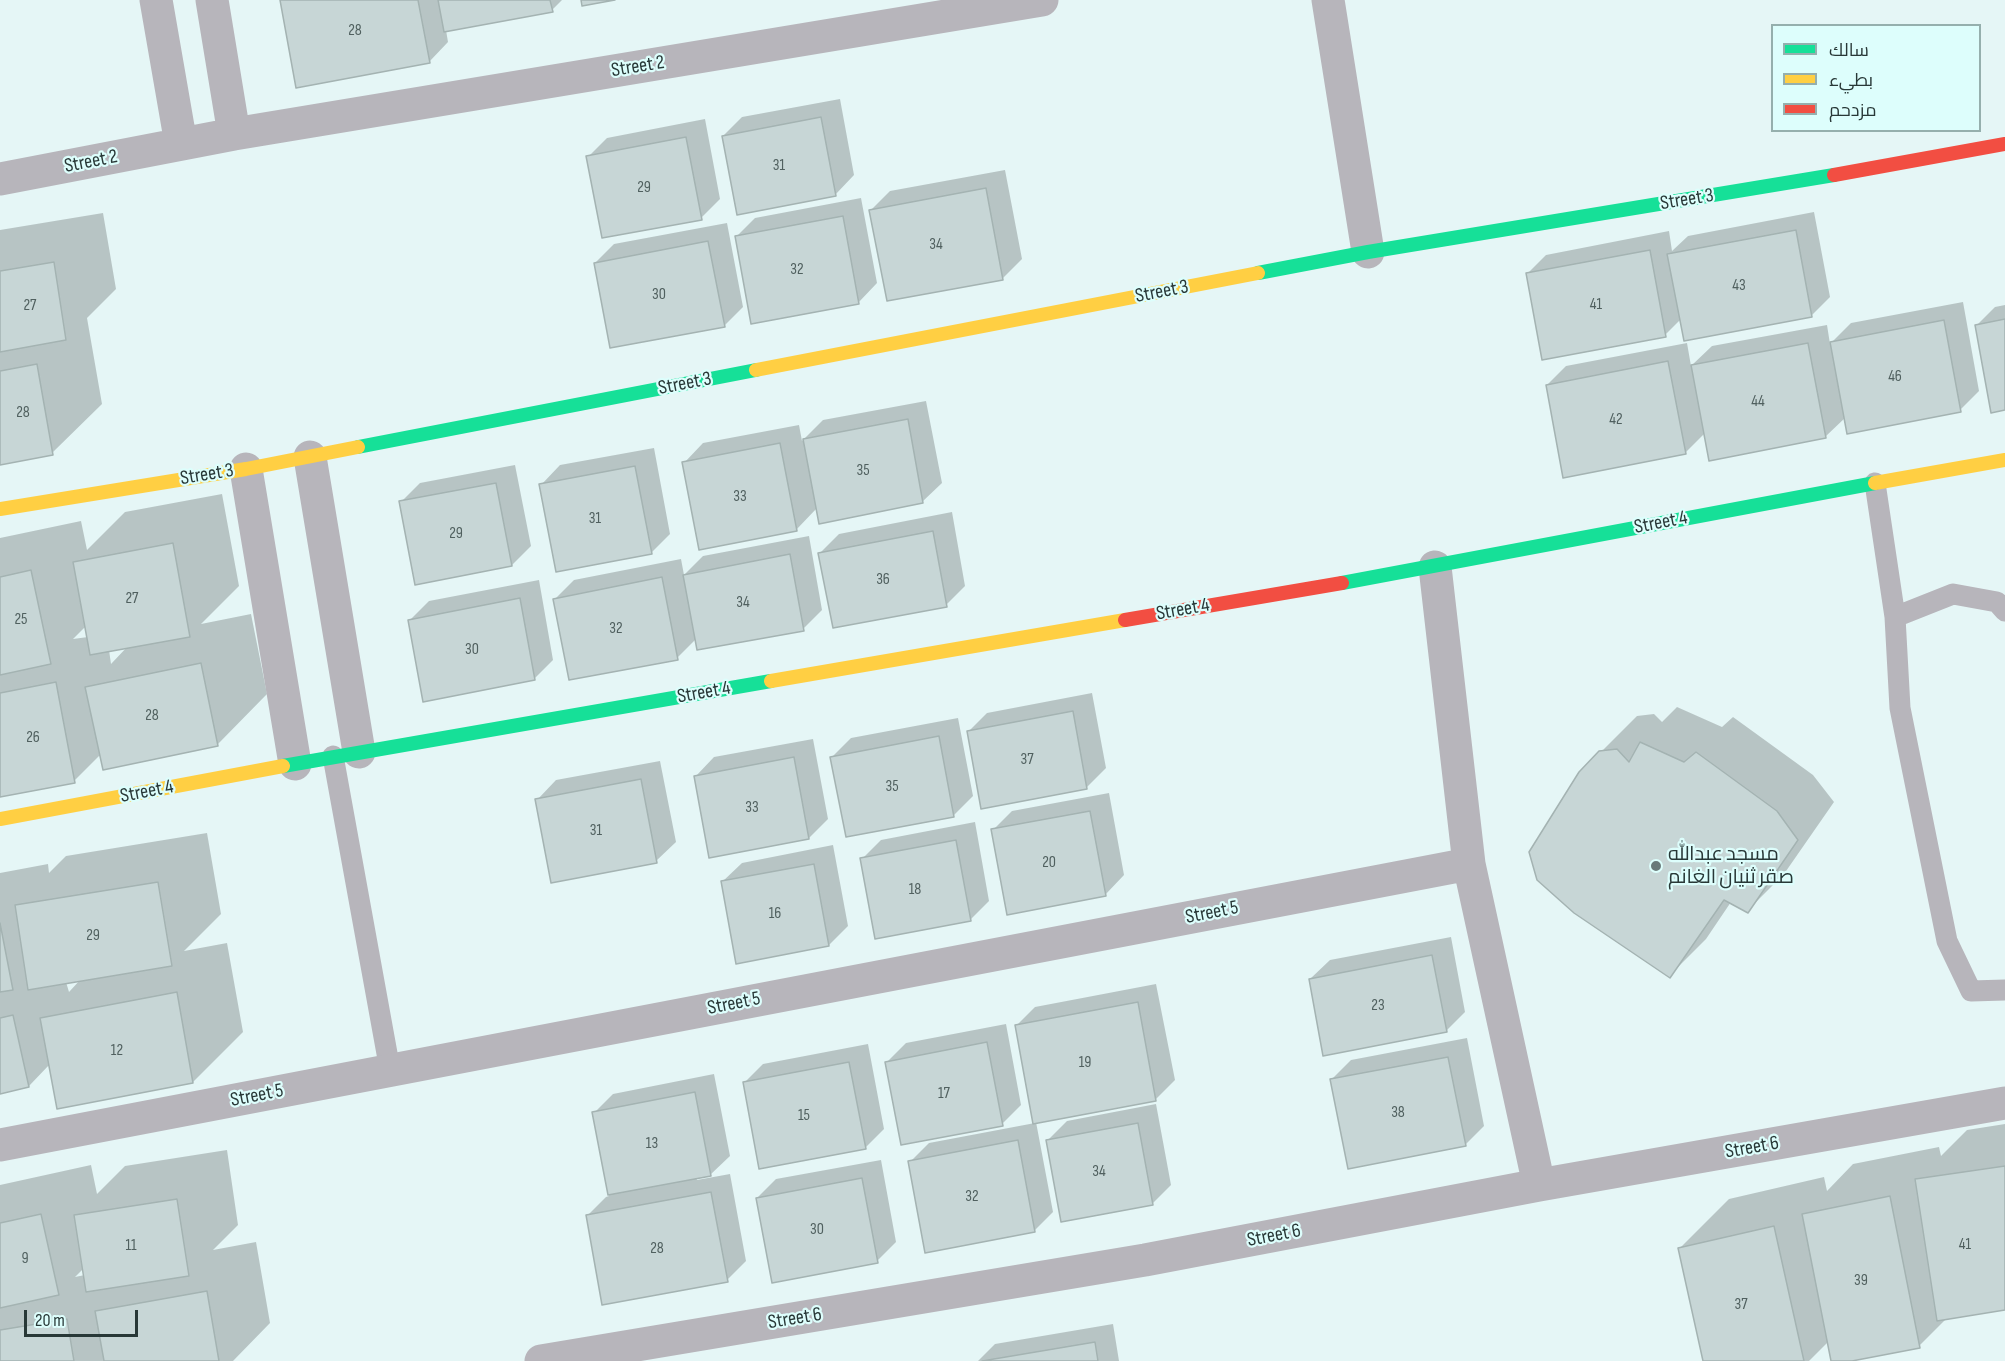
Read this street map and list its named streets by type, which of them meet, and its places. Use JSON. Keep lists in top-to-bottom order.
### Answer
{
  "streets": {
    "street": [
      "Street 2",
      "Street 3",
      "Street 4",
      "Street 5",
      "Street 6"
    ]
  },
  "places": ["مسجد عبدالله صقر ثنيان الغانم"],
  "house_numbers": [
    "28",
    "31",
    "29",
    "34",
    "32",
    "43",
    "30",
    "41",
    "27",
    "46",
    "44",
    "28",
    "42",
    "35",
    "33",
    "31",
    "29",
    "36",
    "27",
    "34",
    "25",
    "32",
    "30",
    "28",
    "26",
    "37",
    "35",
    "33",
    "31",
    "20",
    "18",
    "16",
    "29",
    "23",
    "12",
    "19",
    "17",
    "38",
    "15",
    "13",
    "34",
    "32",
    "30",
    "41",
    "11",
    "28",
    "9",
    "39",
    "37"
  ],
  "legend": ["سالك", "بطيء", "مزدحم"],
  "scale_bar": "20 m"
}
